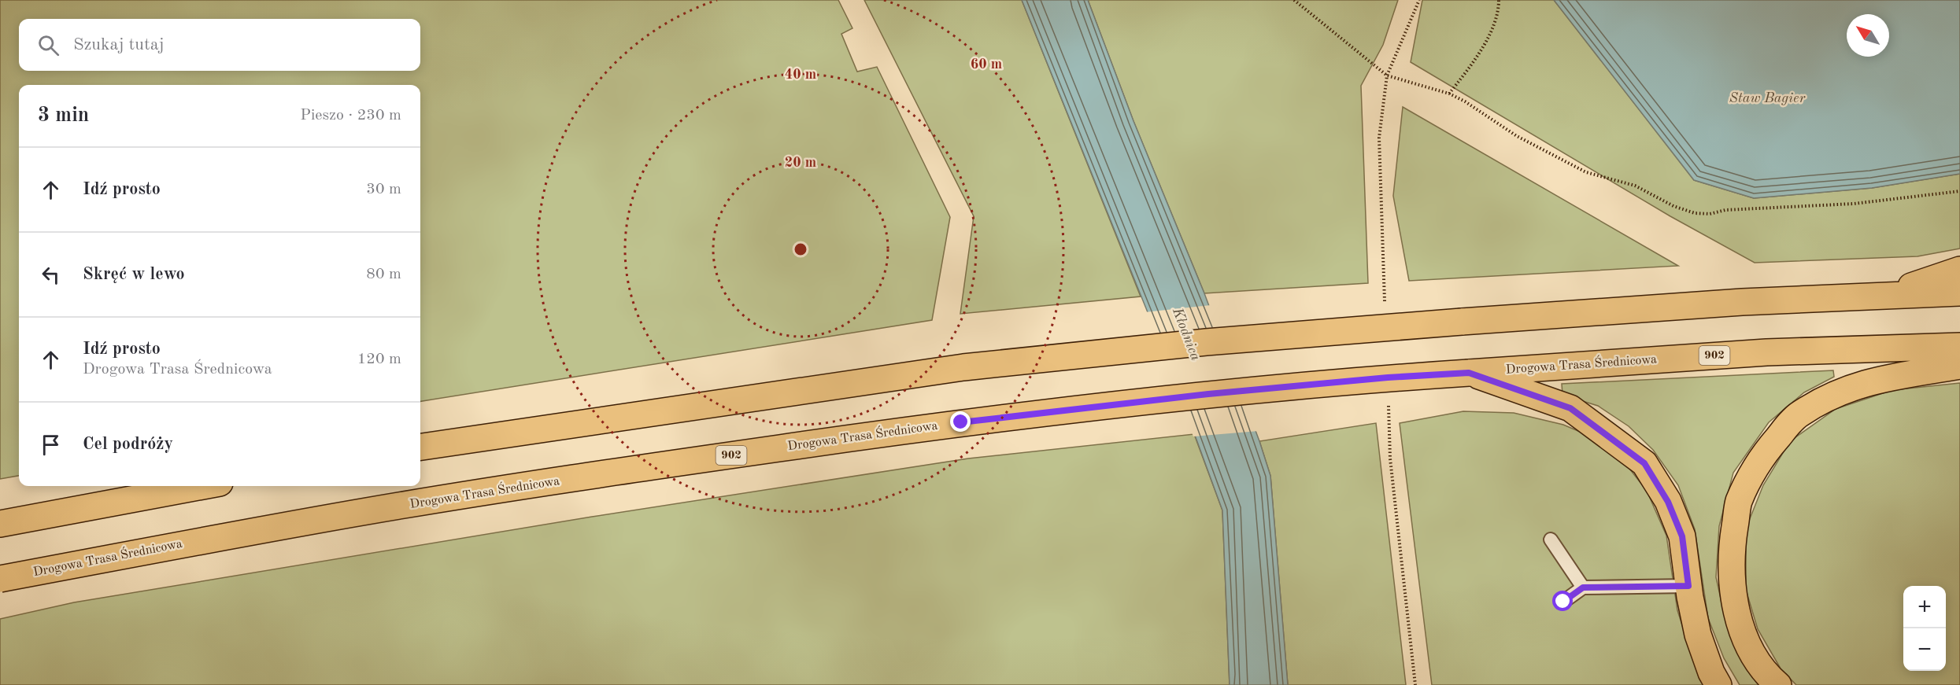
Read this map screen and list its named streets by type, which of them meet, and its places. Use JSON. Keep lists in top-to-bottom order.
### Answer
{
  "streets": {
    "main road": ["902", "Drogowa Trasa Średnicowa"]
  },
  "water": ["Staw Bagier", "Kłodnica"],
  "north": "top left",
  "page": {
    "search": "Szukaj tutaj",
    "heading": ["3 min", "Pieszo · 230 m"],
    "list": [
      ["Idź prosto", "30 m"],
      ["Skręć w lewo", "80 m"],
      ["Idź prosto", "Drogowa Trasa Średnicowa", "120 m"],
      "Cel podróży"
    ],
    "map_buttons": ["+", "−"]
  },
  "rings": ["60 m", "40 m", "20 m"]
}
